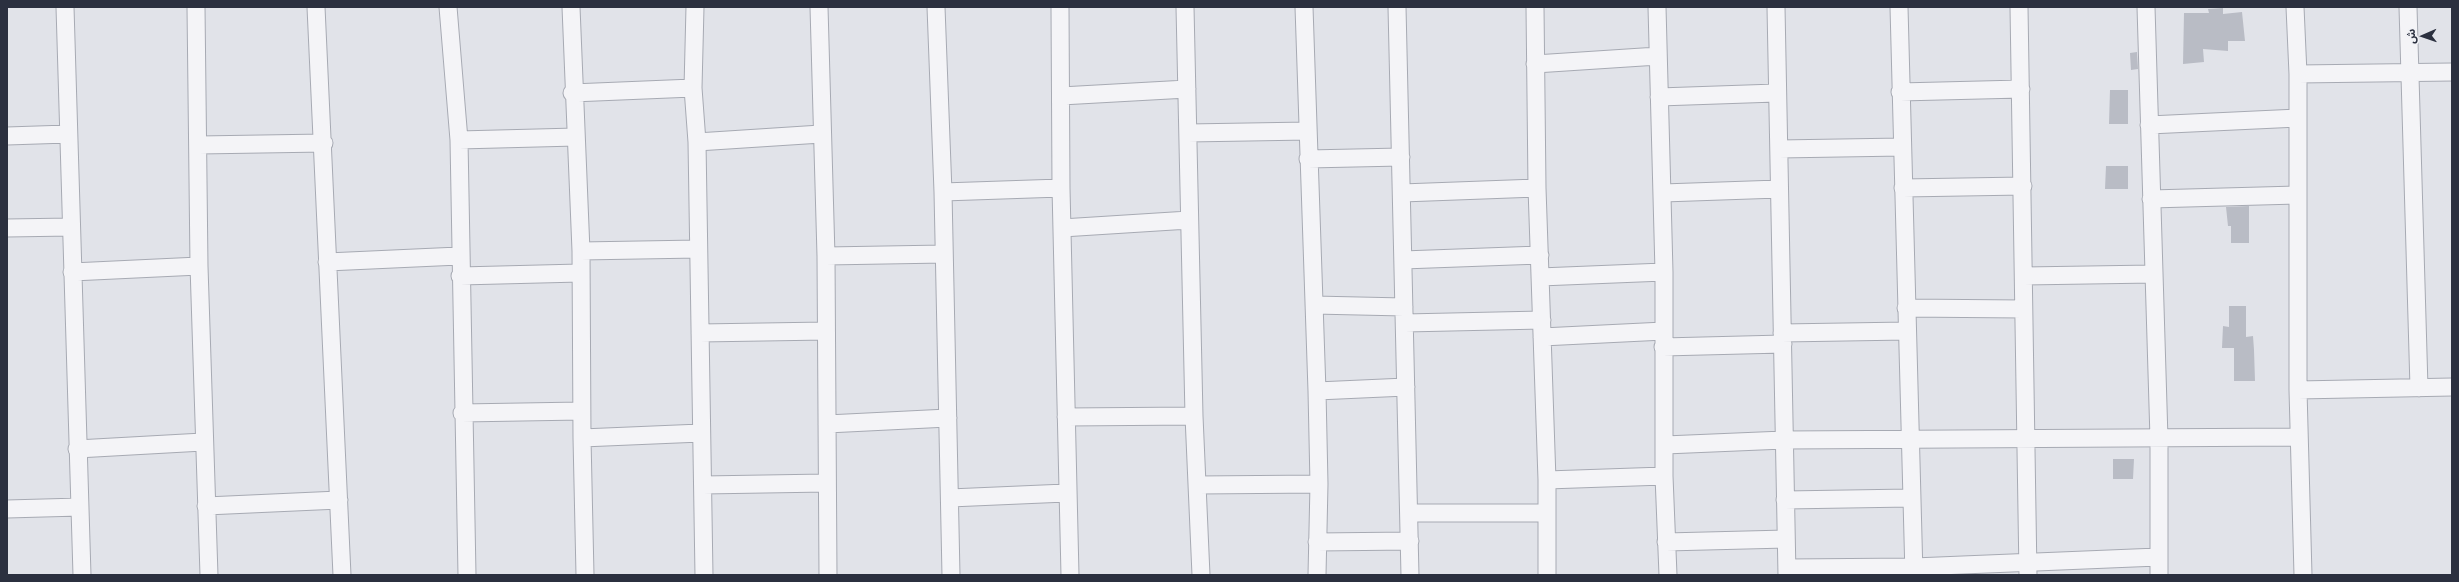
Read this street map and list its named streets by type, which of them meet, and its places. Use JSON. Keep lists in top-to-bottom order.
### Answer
{
  "north": "left"
}
